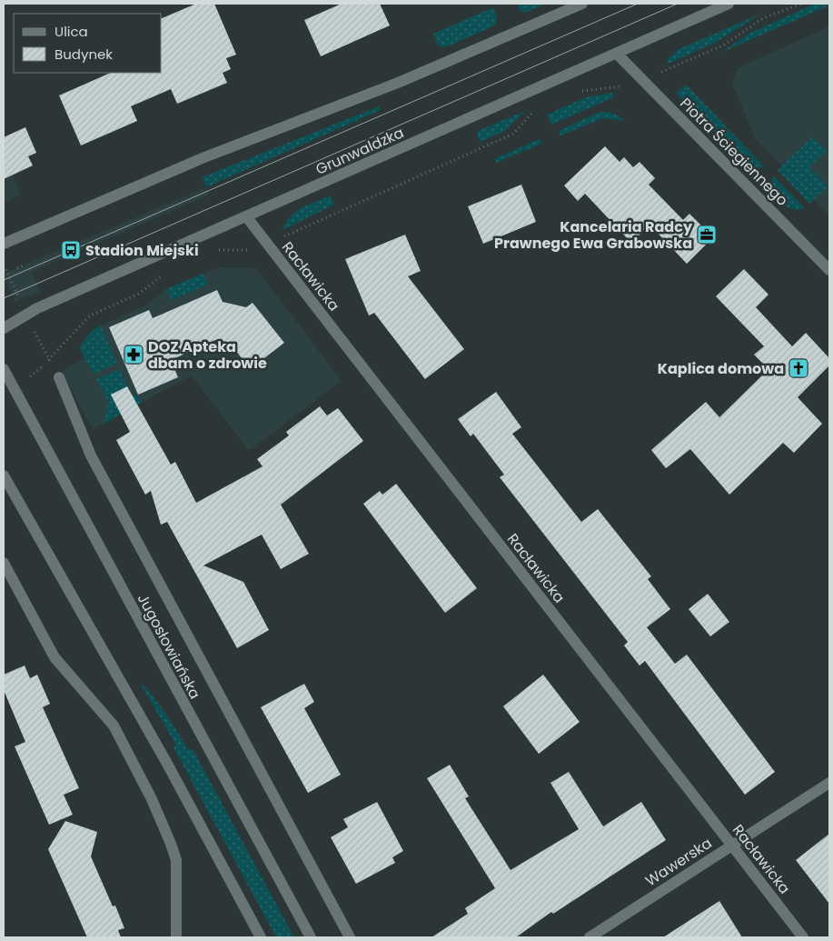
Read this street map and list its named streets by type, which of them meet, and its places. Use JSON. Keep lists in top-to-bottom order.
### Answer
{
  "streets": {
    "street": [
      "Grunwaldzka",
      "Piotra Ściegiennego",
      "Racławicka",
      "Jugosłowiańska",
      "Wawerska"
    ]
  },
  "crossings": [
    ["Grunwaldzka", "Piotra Ściegiennego"],
    ["Grunwaldzka", "Racławicka"],
    ["Racławicka", "Wawerska"]
  ],
  "places": {
    "office": ["Kancelaria Radcy Prawnego Ewa Grabowska"],
    "bus stop": ["Stadion Miejski"],
    "pharmacy": ["DOZ Apteka dbam o zdrowie"],
    "church": ["Kaplica domowa"]
  },
  "legend": ["Ulica", "Budynek"]
}
